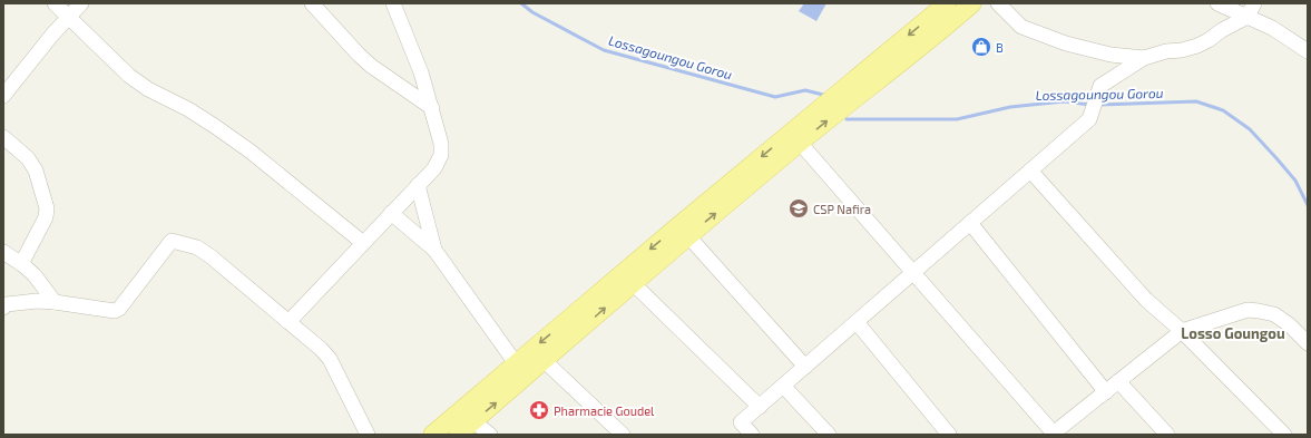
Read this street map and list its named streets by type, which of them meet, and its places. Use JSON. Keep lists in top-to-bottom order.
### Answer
{
  "districts": ["Losso Goungou"],
  "water": ["Lossagoungou Gorou"],
  "places": {
    "shop": ["B"],
    "school or university": ["CSP Nafira"],
    "pharmacy": ["Pharmacie Goudel"]
  }
}
